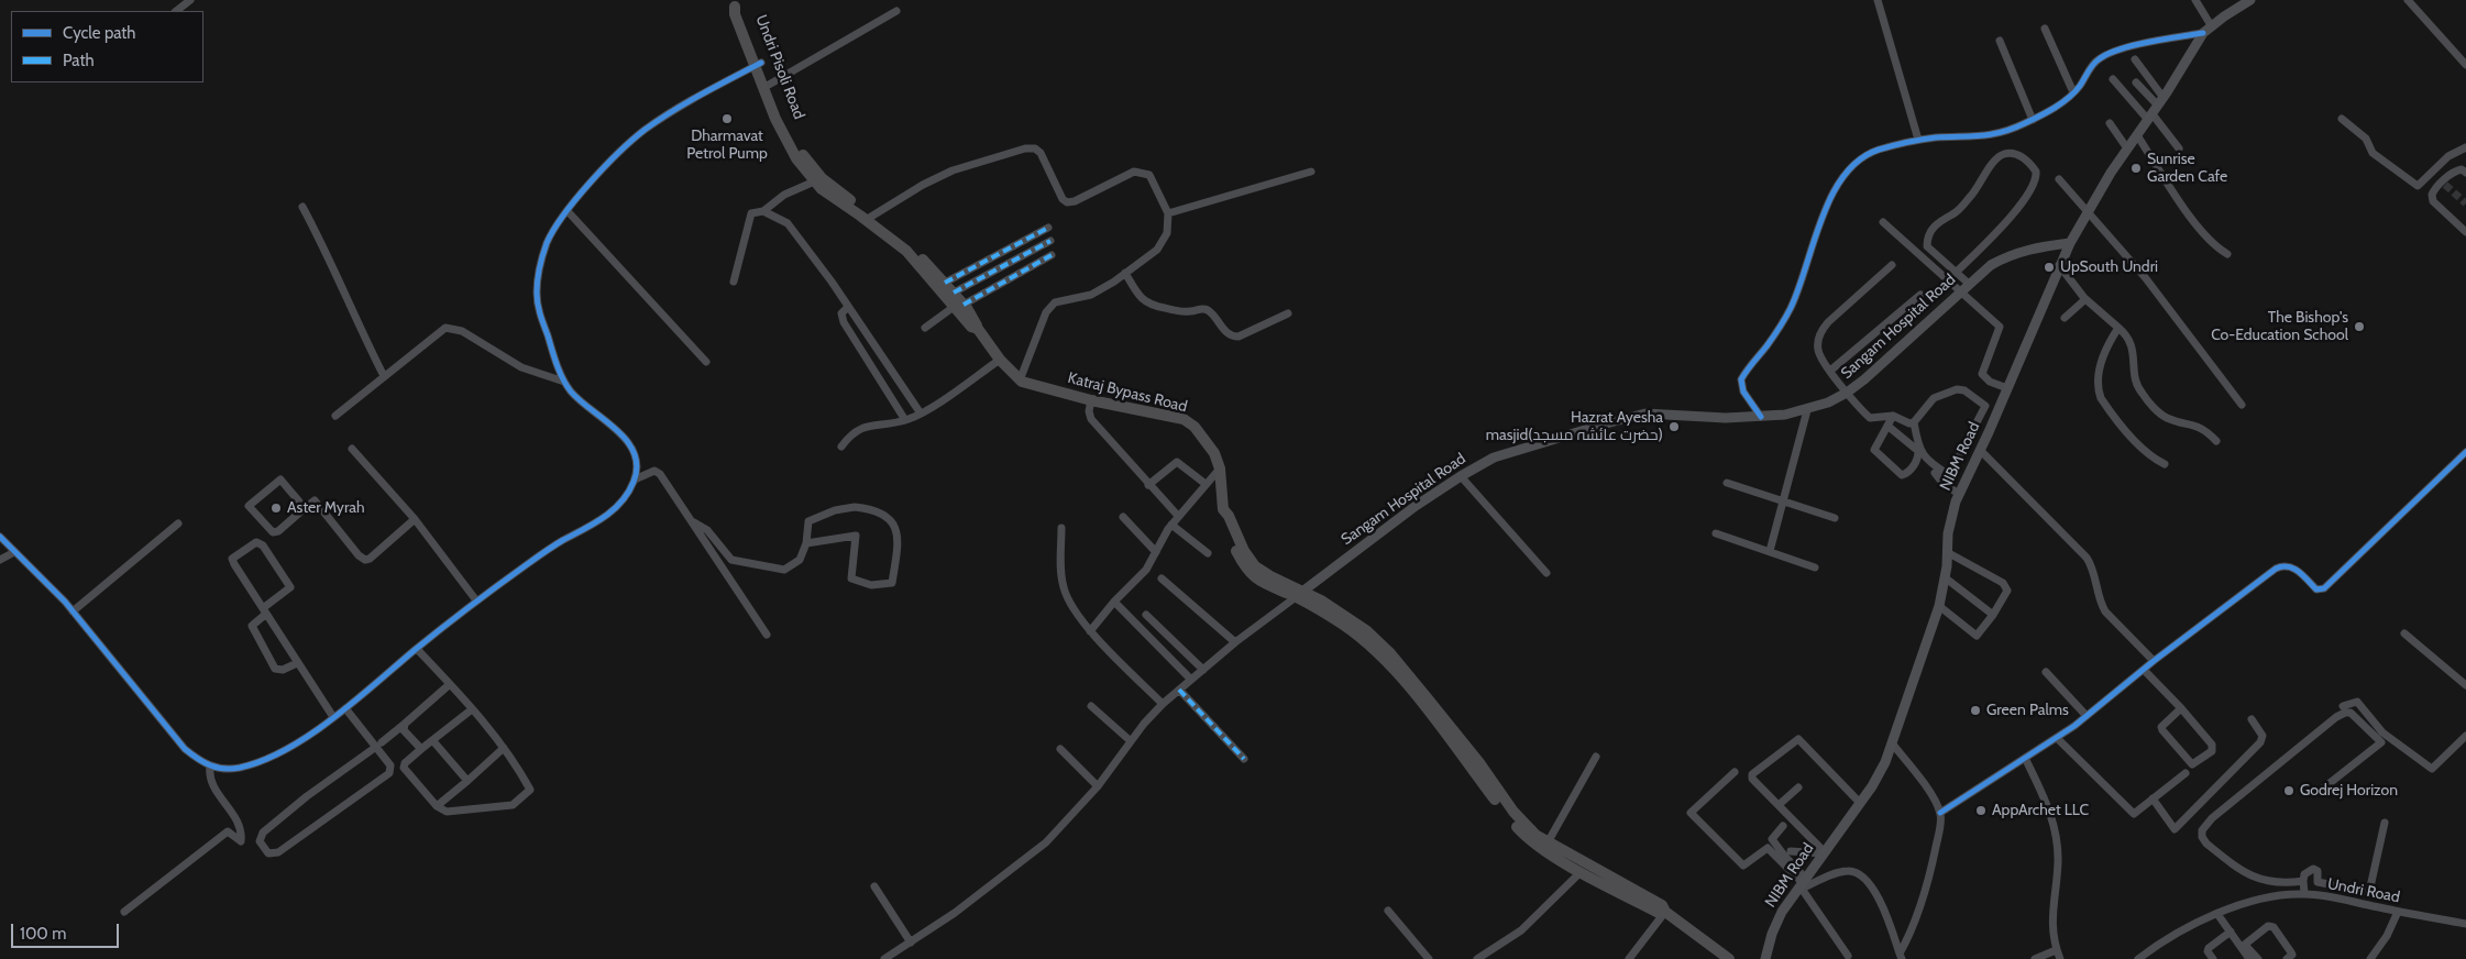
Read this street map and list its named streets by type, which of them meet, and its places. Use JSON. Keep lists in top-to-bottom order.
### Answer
{
  "streets": {
    "highway": ["Undri Pisoli Road", "Katraj Bypass Road"],
    "main road": ["Sangam Hospital Road", "NIBM Road"],
    "street": ["Undri Road"]
  },
  "crossings": [
    ["Sangam Hospital Road", "Katraj Bypass Road"],
    ["Sangam Hospital Road", "NIBM Road"]
  ],
  "places": [
    "Dharmavat Petrol Pump",
    "Sunrise Garden Cafe",
    "UpSouth Undri",
    "The Bishop's Co-Education School",
    "Hazrat Ayesha masjid(حضرت عائشہ مسجد)",
    "Aster Myrah",
    "Green Palms",
    "Godrej Horizon",
    "AppArchet LLC"
  ],
  "legend": ["Cycle path", "Path"],
  "scale_bar": "100 m"
}
